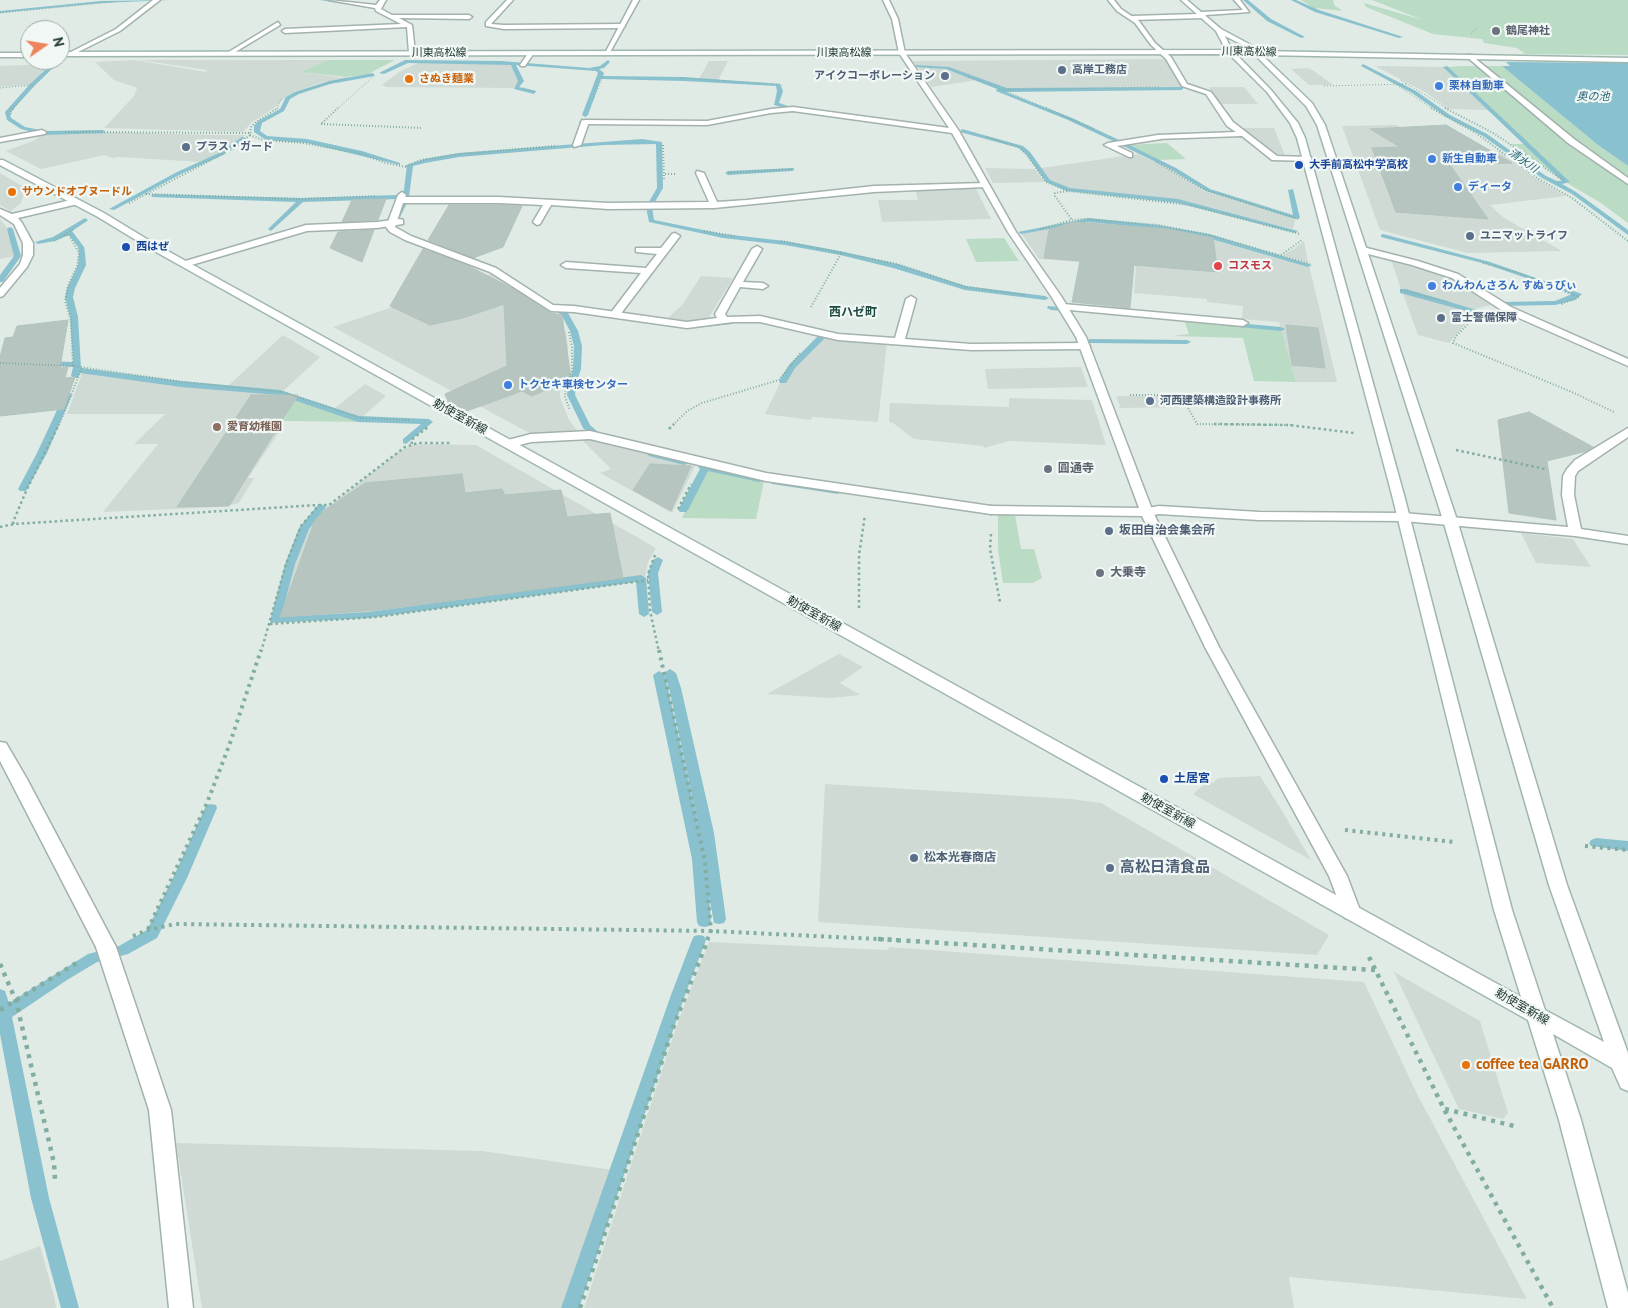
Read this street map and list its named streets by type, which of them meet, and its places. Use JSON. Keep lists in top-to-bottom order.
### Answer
{
  "streets": {
    "street": ["川東高松線", "勅使室新線"]
  },
  "districts": ["西ハゼ町"],
  "water": ["奥の池", "清水川"],
  "places": [
    "鶴尾神社",
    "高岸工務店",
    "アイクコーポレーション",
    "さぬき麺業",
    "栗林自動車",
    "プラス・ガード",
    "新生自動車",
    "大手前高松中学高校",
    "ディータ",
    "サウンドオブヌードル",
    "ユニマットライフ",
    "西はぜ",
    "コスモス",
    "わんわんさろん すぬぅぴぃ",
    "富士警備保障",
    "トクセキ車検センター",
    "河西建築構造設計事務所",
    "愛育幼稚園",
    "圓通寺",
    "坂田自治会集会所",
    "大乗寺",
    "土居宮",
    "松本光春商店",
    "高松日清食品",
    "coffee tea GARRO"
  ],
  "north": "right"
}
